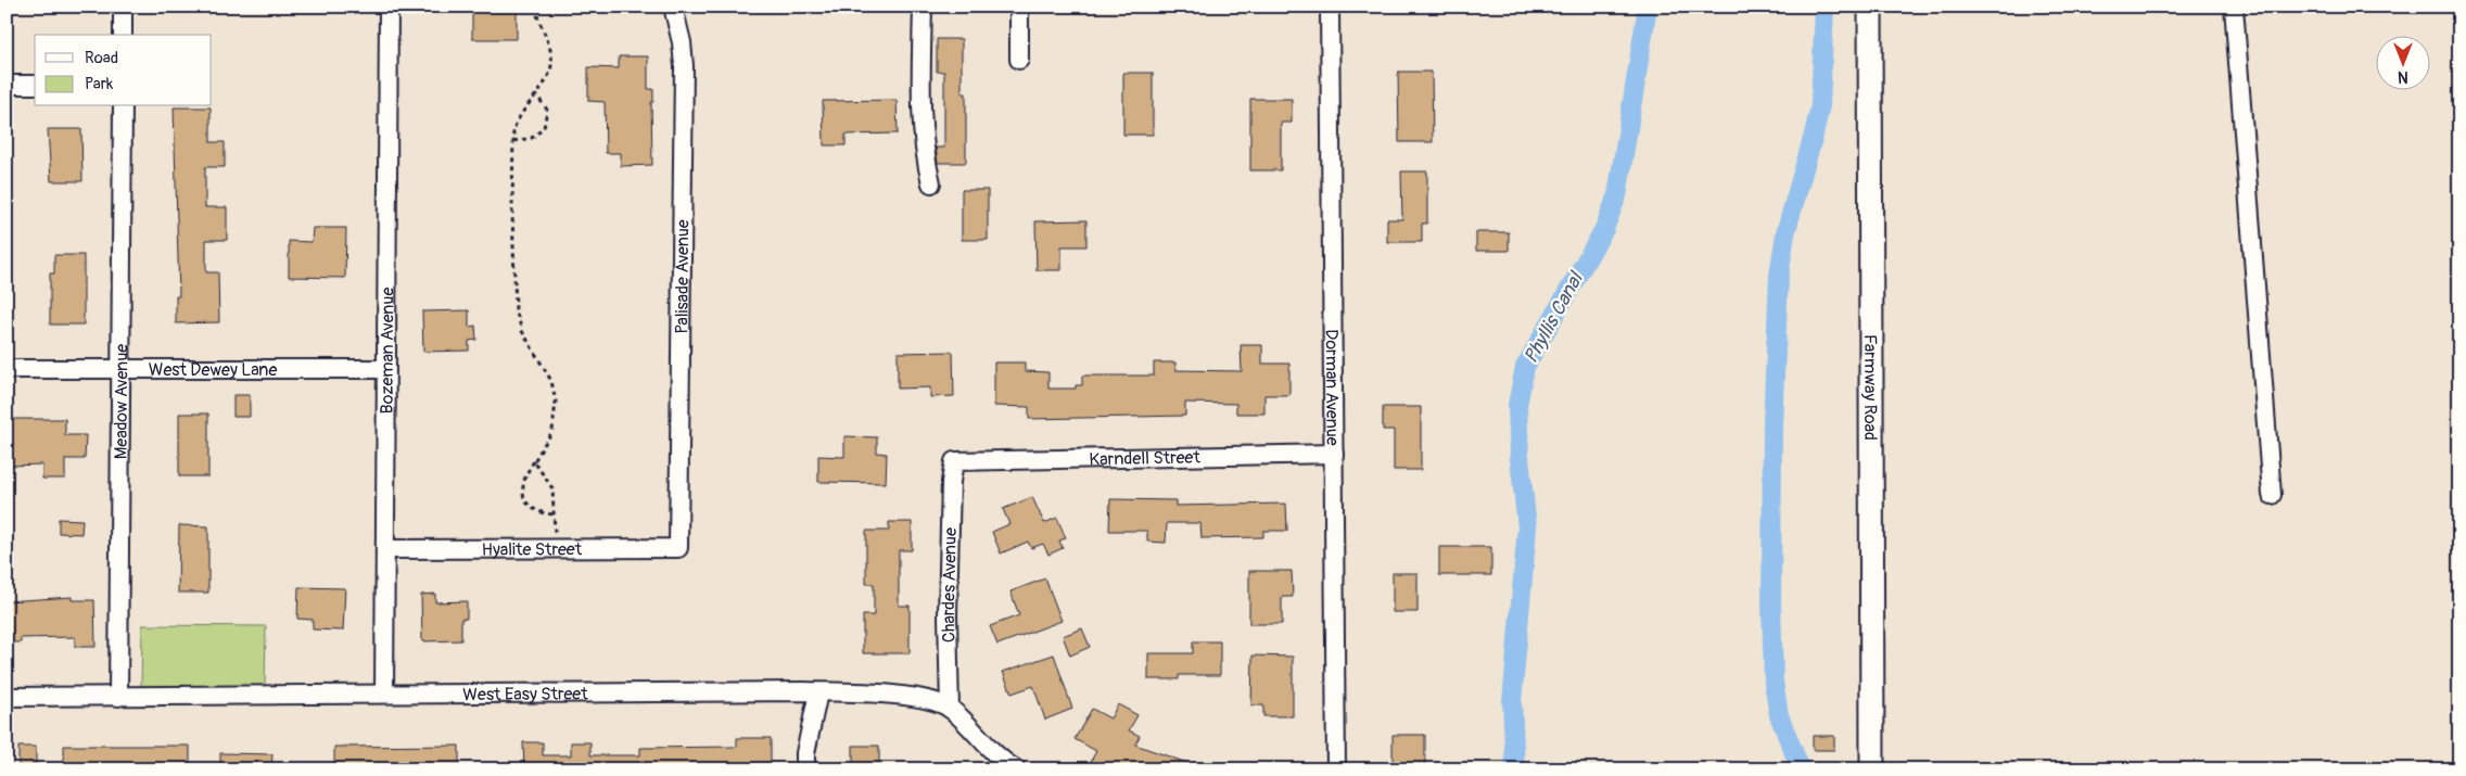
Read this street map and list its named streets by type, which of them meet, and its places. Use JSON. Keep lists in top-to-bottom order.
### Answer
{
  "streets": {
    "main road": ["Farmway Road"],
    "street": [
      "Palisade Avenue",
      "Bozeman Avenue",
      "West Dewey Lane",
      "Dorman Avenue",
      "Meadow Avenue",
      "Karndell Street",
      "Hyalite Street",
      "Chardes Avenue",
      "West Easy Street"
    ]
  },
  "crossings": [
    ["Palisade Avenue", "Hyalite Street"],
    ["Bozeman Avenue", "West Dewey Lane"],
    ["Bozeman Avenue", "Hyalite Street"],
    ["Bozeman Avenue", "West Easy Street"],
    ["West Dewey Lane", "Meadow Avenue"],
    ["Dorman Avenue", "Karndell Street"],
    ["Meadow Avenue", "West Easy Street"],
    ["Karndell Street", "Chardes Avenue"],
    ["Chardes Avenue", "West Easy Street"]
  ],
  "water": ["Phyllis Canal"],
  "legend": ["Road", "Park"],
  "north": "bottom"
}
